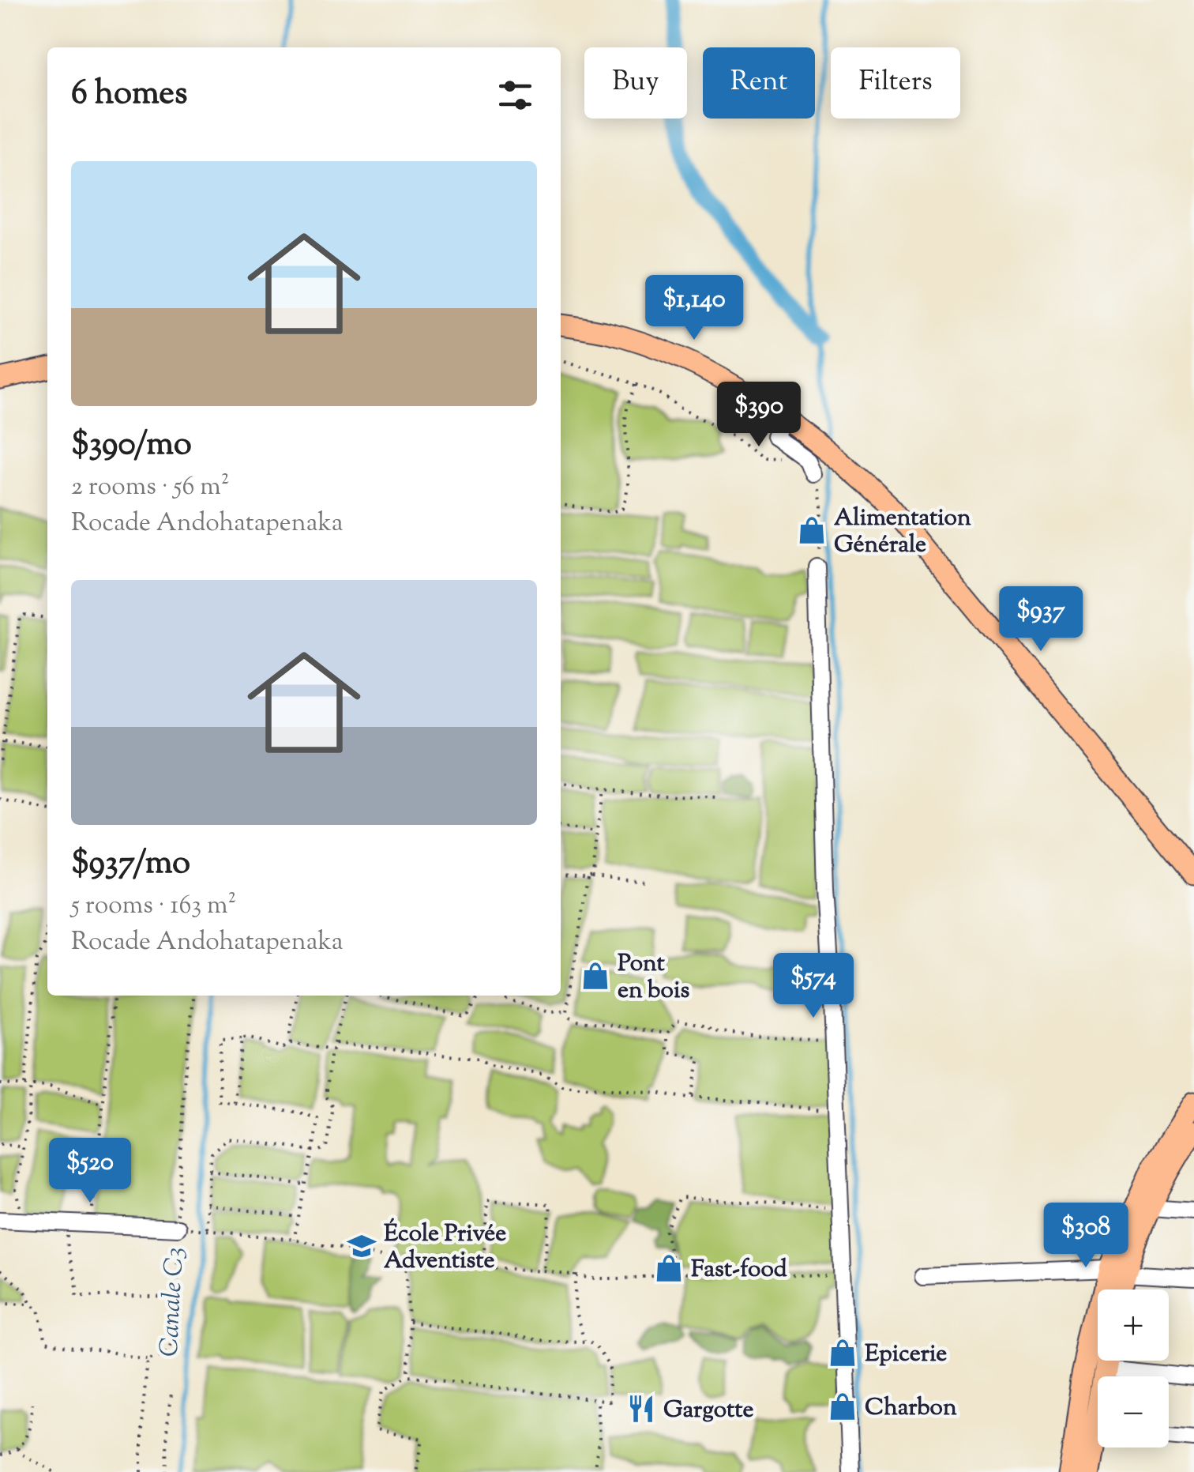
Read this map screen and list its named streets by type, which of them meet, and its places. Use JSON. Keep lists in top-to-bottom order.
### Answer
{
  "water": ["Canale C3"],
  "places": {
    "shop": [
      "Alimentation Générale",
      "Pont en bois",
      "Fast-food",
      "Epicerie",
      "Charbon"
    ],
    "school or university": ["École Privée Adventiste"],
    "restaurant": ["Gargotte"]
  },
  "page": {
    "chip": ["Buy", "Rent", "Filters"],
    "heading": "6 homes",
    "list": [
      {
        "name": "$390/mo",
        "note": "2 rooms · 56 m² · Rocade Andohatapenaka"
      },
      {
        "name": "$937/mo",
        "note": "5 rooms · 163 m² · Rocade Andohatapenaka"
      }
    ],
    "price": [
      "$1,140",
      "$390",
      "$937",
      "$574",
      "$520",
      "$308"
    ],
    "map_buttons": ["+", "−"]
  }
}
